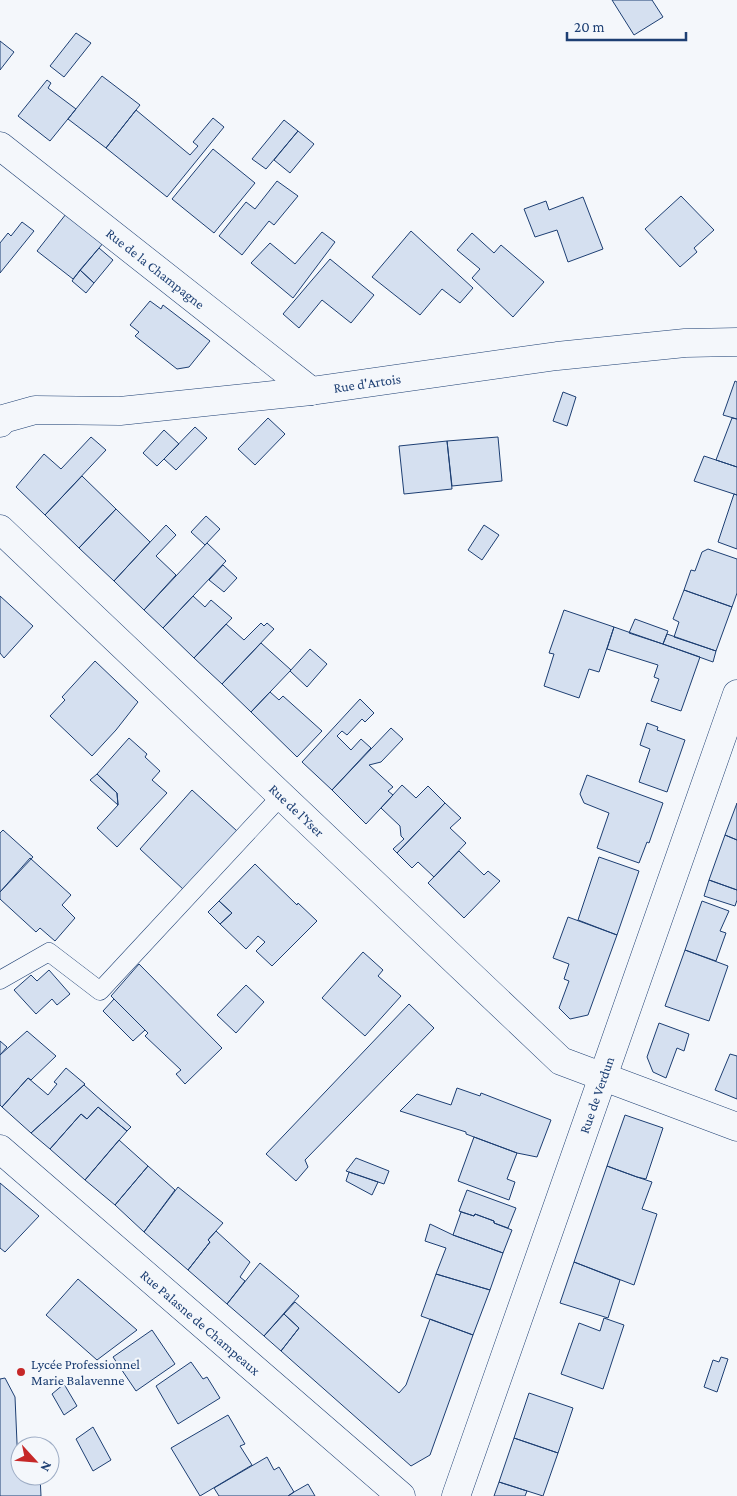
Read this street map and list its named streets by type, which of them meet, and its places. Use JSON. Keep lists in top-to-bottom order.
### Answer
{
  "streets": {
    "street": [
      "Rue de la Champagne",
      "Rue d'Artois",
      "Rue de l'Yser",
      "Rue de Verdun",
      "Rue Palasne de Champeaux"
    ]
  },
  "crossings": [
    ["Rue de la Champagne", "Rue d'Artois"],
    ["Rue de l'Yser", "Rue de Verdun"]
  ],
  "places": ["Lycée Professionnel Marie Balavenne"],
  "scale_bar": "20 m",
  "north": "bottom right"
}
